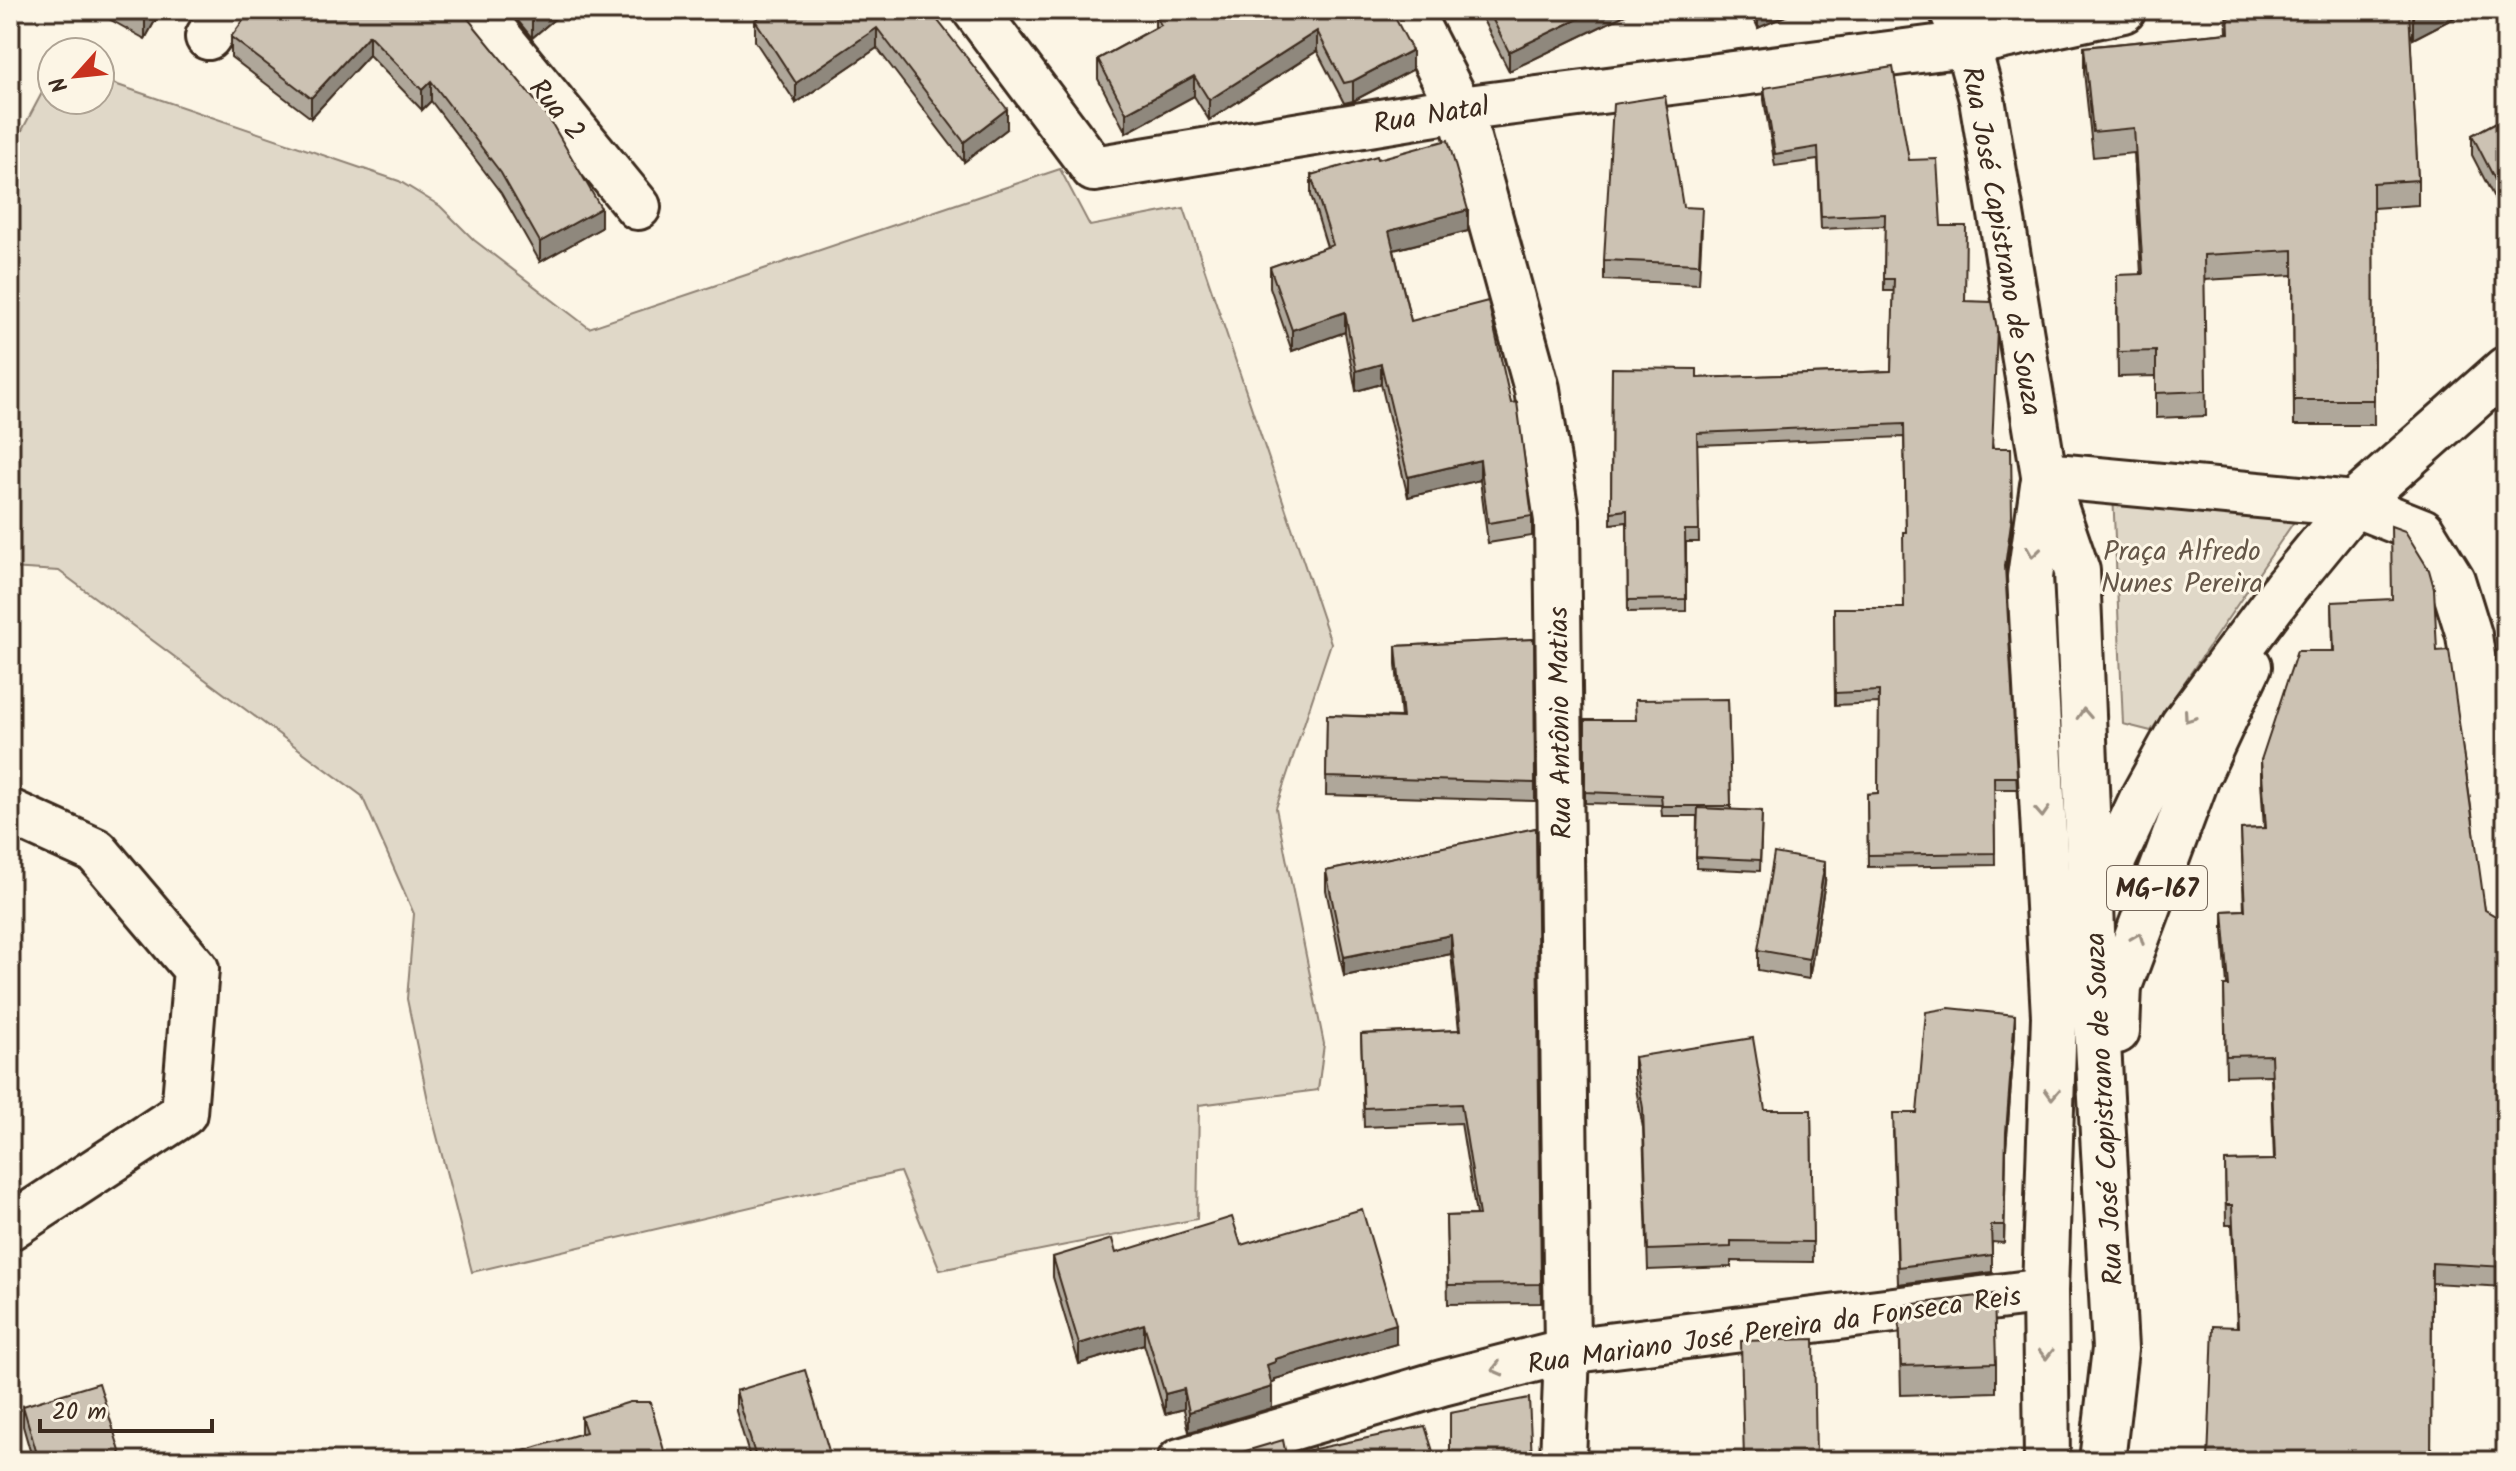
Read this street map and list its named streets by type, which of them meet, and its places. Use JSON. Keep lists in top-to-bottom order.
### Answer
{
  "streets": {
    "street": [
      "Rua 2",
      "Rua Natal",
      "Rua José Capistrano de Souza",
      "Rua Antônio Matias",
      "MG-167",
      "Rua Mariano José Pereira da Fonseca Reis"
    ]
  },
  "crossings": [
    ["Rua Natal", "Rua José Capistrano de Souza"],
    ["Rua Natal", "Rua Antônio Matias"],
    ["Rua José Capistrano de Souza", "MG-167"],
    ["Rua José Capistrano de Souza", "Rua Mariano José Pereira da Fonseca Reis"],
    ["Rua Antônio Matias", "Rua Mariano José Pereira da Fonseca Reis"]
  ],
  "one_way": ["Rua Mariano José Pereira da Fonseca Reis"],
  "parks": ["Praça Alfredo Nunes Pereira"],
  "scale_bar": "20 m",
  "north": "bottom left"
}
